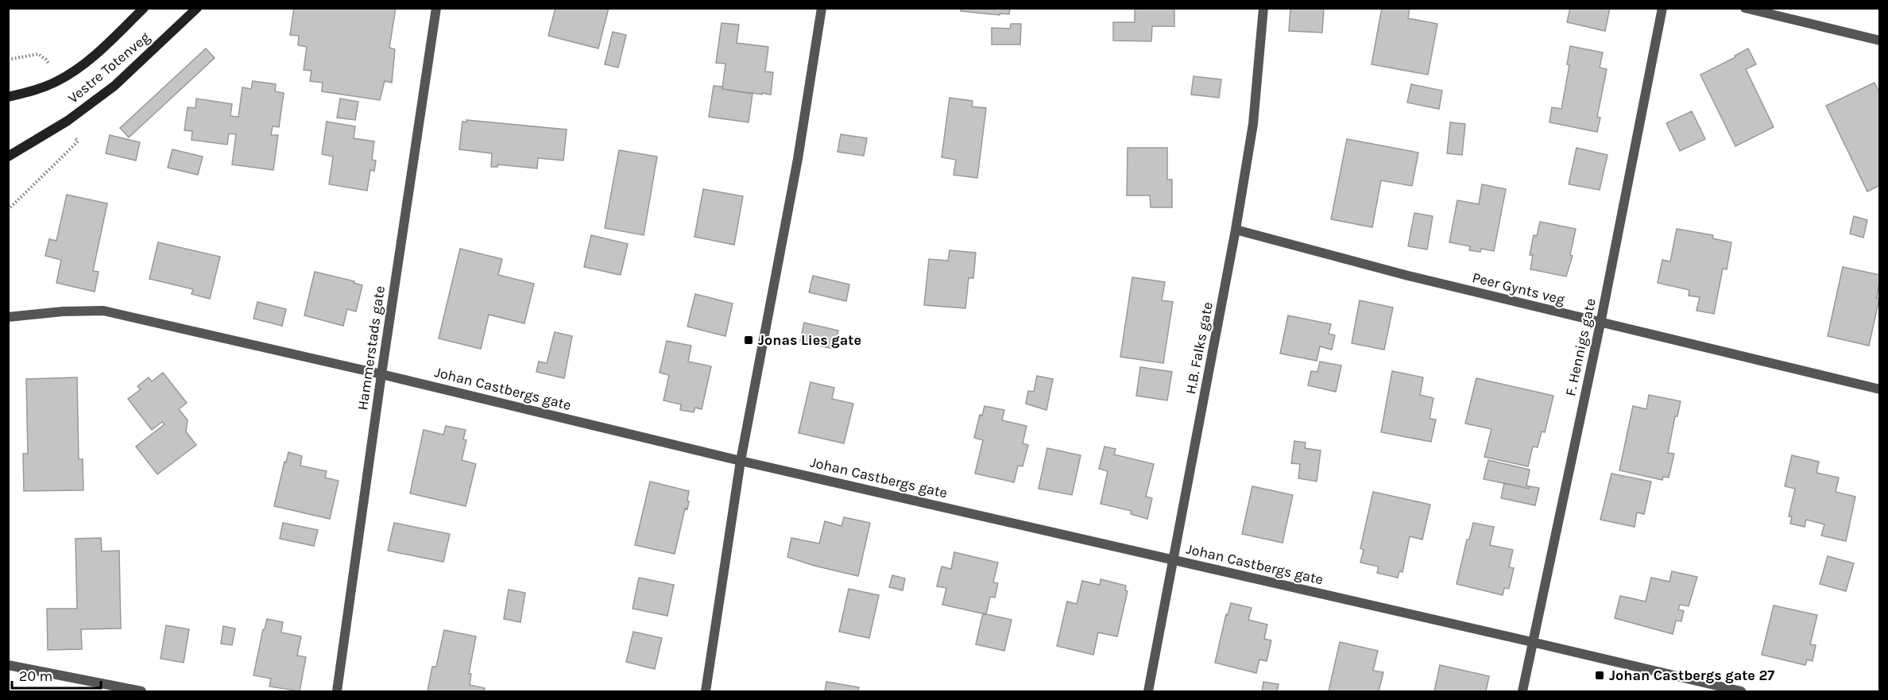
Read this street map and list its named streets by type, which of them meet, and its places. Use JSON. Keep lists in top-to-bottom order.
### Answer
{
  "streets": {
    "main road": ["Vestre Totenveg"],
    "street": [
      "Peer Gynts veg",
      "F. Hennigs gate",
      "Hammerstads gate",
      "H.B. Falks gate",
      "Johan Castbergs gate"
    ]
  },
  "crossings": [
    ["Peer Gynts veg", "F. Hennigs gate"],
    ["Peer Gynts veg", "H.B. Falks gate"],
    ["F. Hennigs gate", "Johan Castbergs gate"],
    ["Hammerstads gate", "Johan Castbergs gate"],
    ["H.B. Falks gate", "Johan Castbergs gate"]
  ],
  "places": {
    "transit": ["Jonas Lies gate", "Johan Castbergs gate 27"]
  },
  "scale_bar": "20 m"
}
